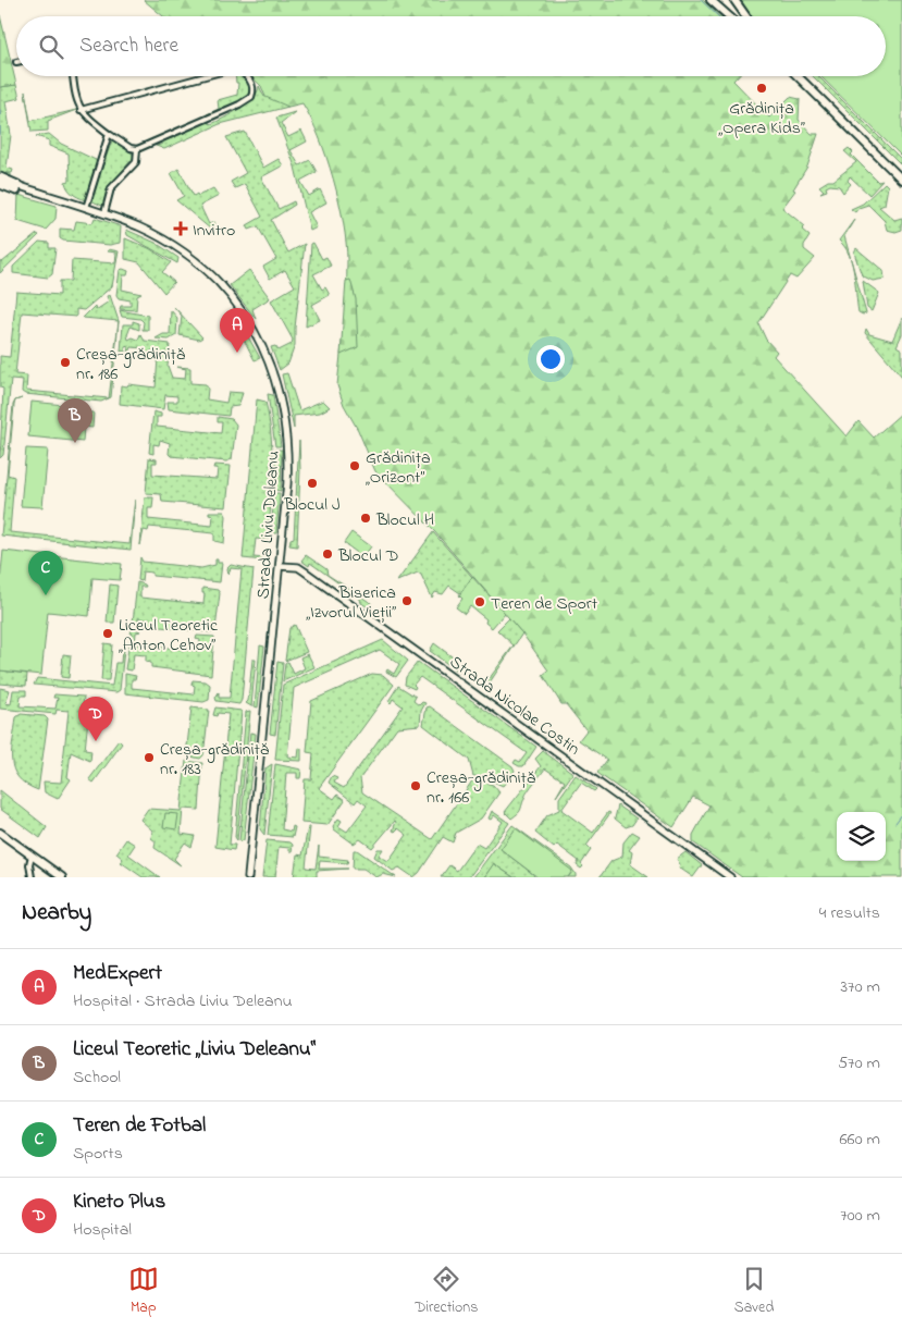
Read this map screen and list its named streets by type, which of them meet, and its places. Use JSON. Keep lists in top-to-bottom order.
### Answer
{
  "streets": {
    "main road": ["Strada Liviu Deleanu", "Strada Nicolae Costin"]
  },
  "crossings": [
    ["Strada Liviu Deleanu", "Strada Nicolae Costin"]
  ],
  "places": {
    "other": [
      "Grădinița „Opera Kids”",
      "Creșa-grădiniță nr. 186",
      "Grădinița „Orizont”",
      "Blocul J",
      "Blocul H",
      "Blocul D",
      "Biserica „Izvorul Vieții”",
      "Teren de Sport",
      "Liceul Teoretic „Anton Cehov”",
      "Creșa-grădiniță nr. 183",
      "Creșa-grădiniță nr. 166"
    ],
    "health": ["Invitro"]
  },
  "page": {
    "search": "Search here",
    "pins": [
      "A",
      "B",
      "C",
      "D"
    ],
    "heading": ["Nearby", "4 results"],
    "list": [
      {
        "mark": "A",
        "name": "MedExpert",
        "note": "Hospital · Strada Liviu Deleanu",
        "value": "370 m"
      },
      {
        "mark": "B",
        "name": "Liceul Teoretic „Liviu Deleanu“",
        "note": "School",
        "value": "570 m"
      },
      {
        "mark": "C",
        "name": "Teren de Fotbal",
        "note": "Sports",
        "value": "660 m"
      },
      {
        "mark": "D",
        "name": "Kineto Plus",
        "note": "Hospital",
        "value": "700 m"
      }
    ],
    "nav": ["Map", "Directions", "Saved"]
  }
}
